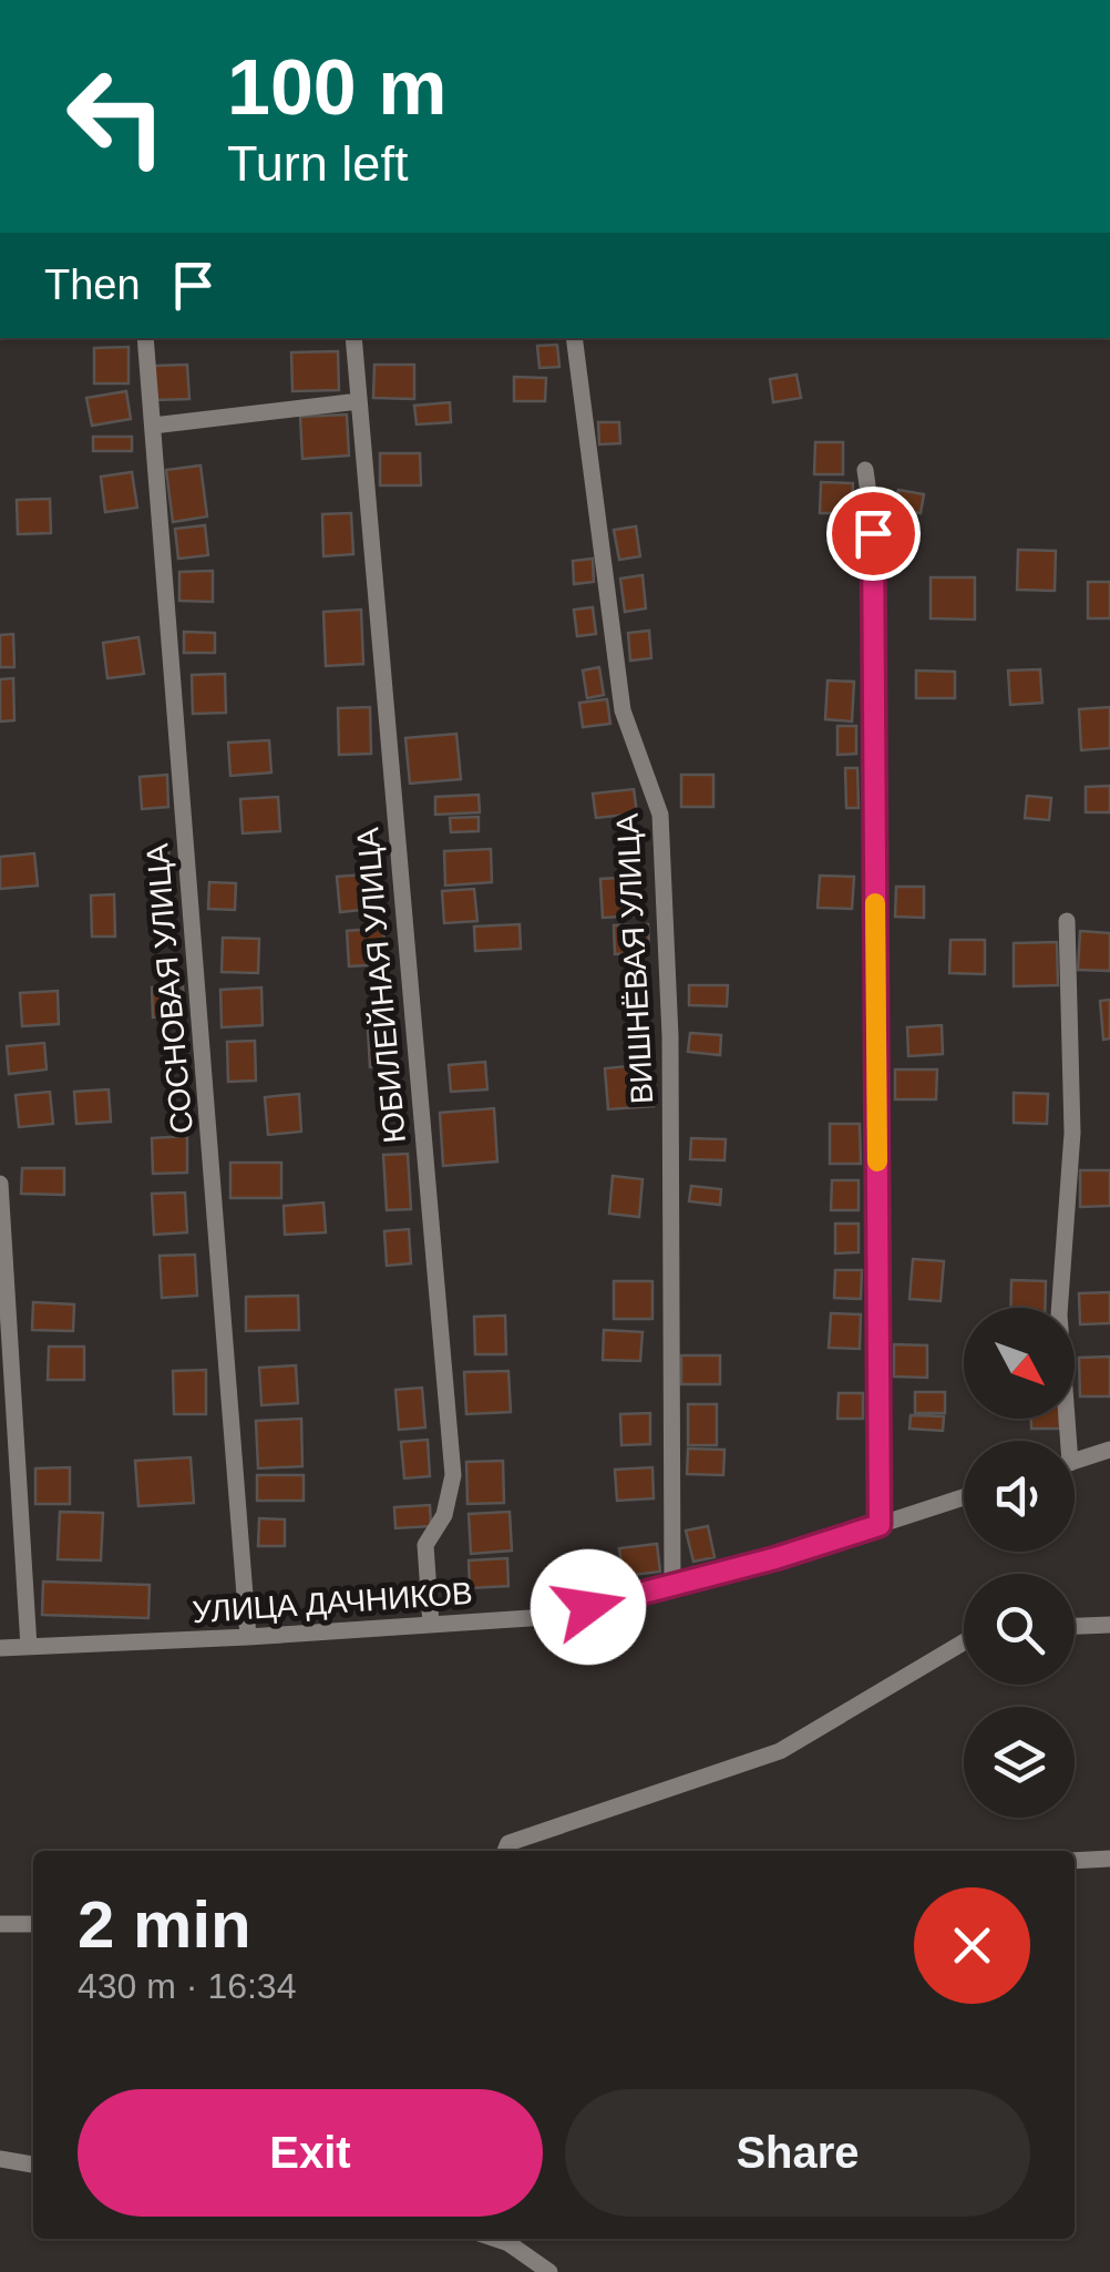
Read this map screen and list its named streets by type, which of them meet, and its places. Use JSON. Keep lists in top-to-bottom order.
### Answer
{
  "streets": {
    "street": [
      "ВИШНЁВАЯ УЛИЦА",
      "ЮБИЛЕЙНАЯ УЛИЦА",
      "СОСНОВАЯ УЛИЦА",
      "УЛИЦА ДАЧНИКОВ"
    ]
  },
  "crossings": [
    ["ВИШНЁВАЯ УЛИЦА", "УЛИЦА ДАЧНИКОВ"],
    ["ЮБИЛЕЙНАЯ УЛИЦА", "УЛИЦА ДАЧНИКОВ"],
    ["СОСНОВАЯ УЛИЦА", "УЛИЦА ДАЧНИКОВ"]
  ],
  "north": "bottom right",
  "page": {
    "turn": ["100 m", "Turn left"],
    "then": "Then",
    "heading": ["2 min", "430 m · 16:34"],
    "buttons": ["Exit", "Share"]
  }
}
